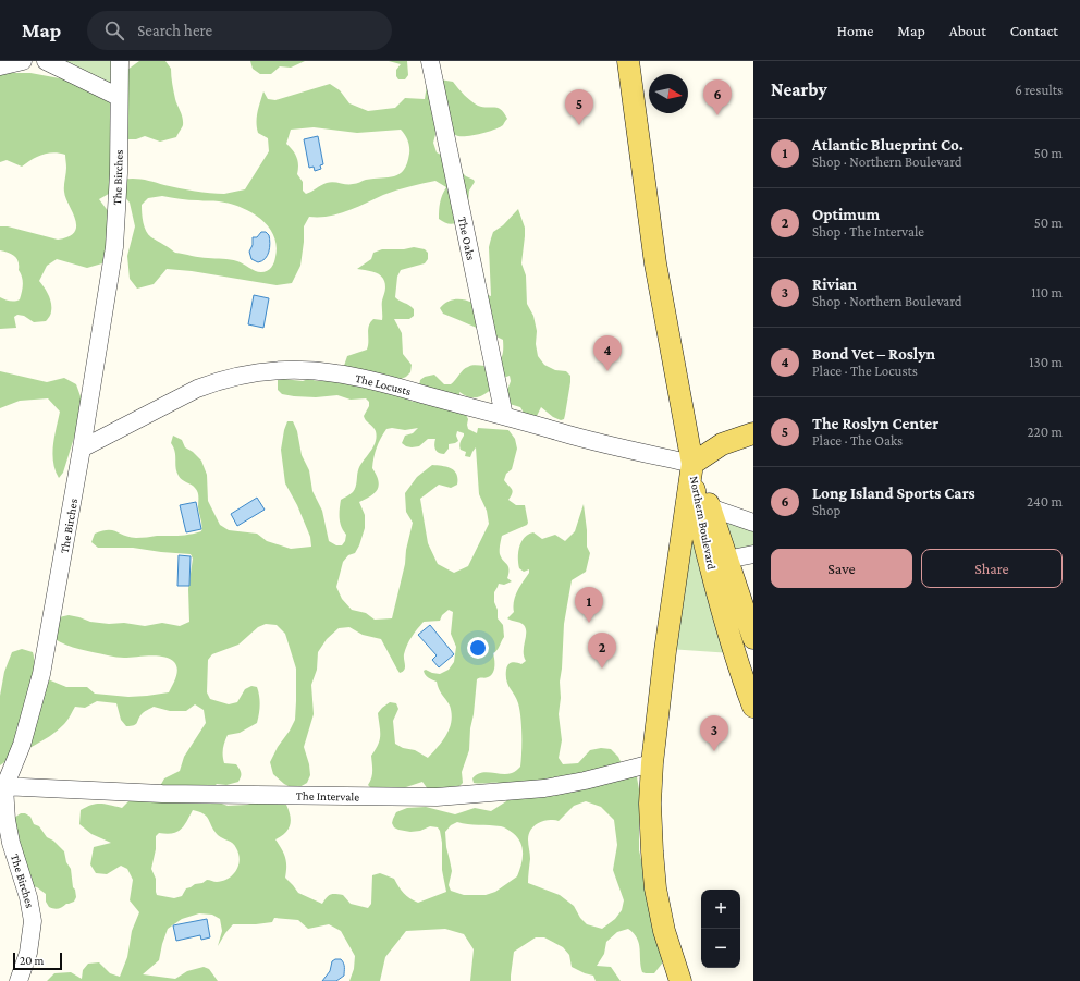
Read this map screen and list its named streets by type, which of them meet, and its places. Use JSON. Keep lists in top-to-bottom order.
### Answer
{
  "streets": {
    "main road": ["Northern Boulevard"],
    "street": [
      "The Birches",
      "The Oaks",
      "The Locusts",
      "The Intervale"
    ]
  },
  "crossings": [
    ["The Birches", "The Locusts"],
    ["The Birches", "The Intervale"],
    ["The Oaks", "The Locusts"],
    ["The Locusts", "Northern Boulevard"]
  ],
  "scale_bar": "20 m",
  "north": "right",
  "page": {
    "header": "Map",
    "search": "Search here",
    "nav": [
      "Home",
      "Map",
      "About",
      "Contact"
    ],
    "heading": ["Nearby", "6 results"],
    "pins": [
      "6",
      "5",
      "4",
      "1",
      "2",
      "3"
    ],
    "list": [
      {
        "mark": "1",
        "name": "Atlantic Blueprint Co.",
        "note": "Shop · Northern Boulevard",
        "value": "50 m"
      },
      {
        "mark": "2",
        "name": "Optimum",
        "note": "Shop · The Intervale",
        "value": "50 m"
      },
      {
        "mark": "3",
        "name": "Rivian",
        "note": "Shop · Northern Boulevard",
        "value": "110 m"
      },
      {
        "mark": "4",
        "name": "Bond Vet – Roslyn",
        "note": "Place · The Locusts",
        "value": "130 m"
      },
      {
        "mark": "5",
        "name": "The Roslyn Center",
        "note": "Place · The Oaks",
        "value": "220 m"
      },
      {
        "mark": "6",
        "name": "Long Island Sports Cars",
        "note": "Shop",
        "value": "240 m"
      }
    ],
    "buttons": ["Save", "Share"],
    "map_buttons": ["+", "−"],
    "scale": "20 m"
  }
}
